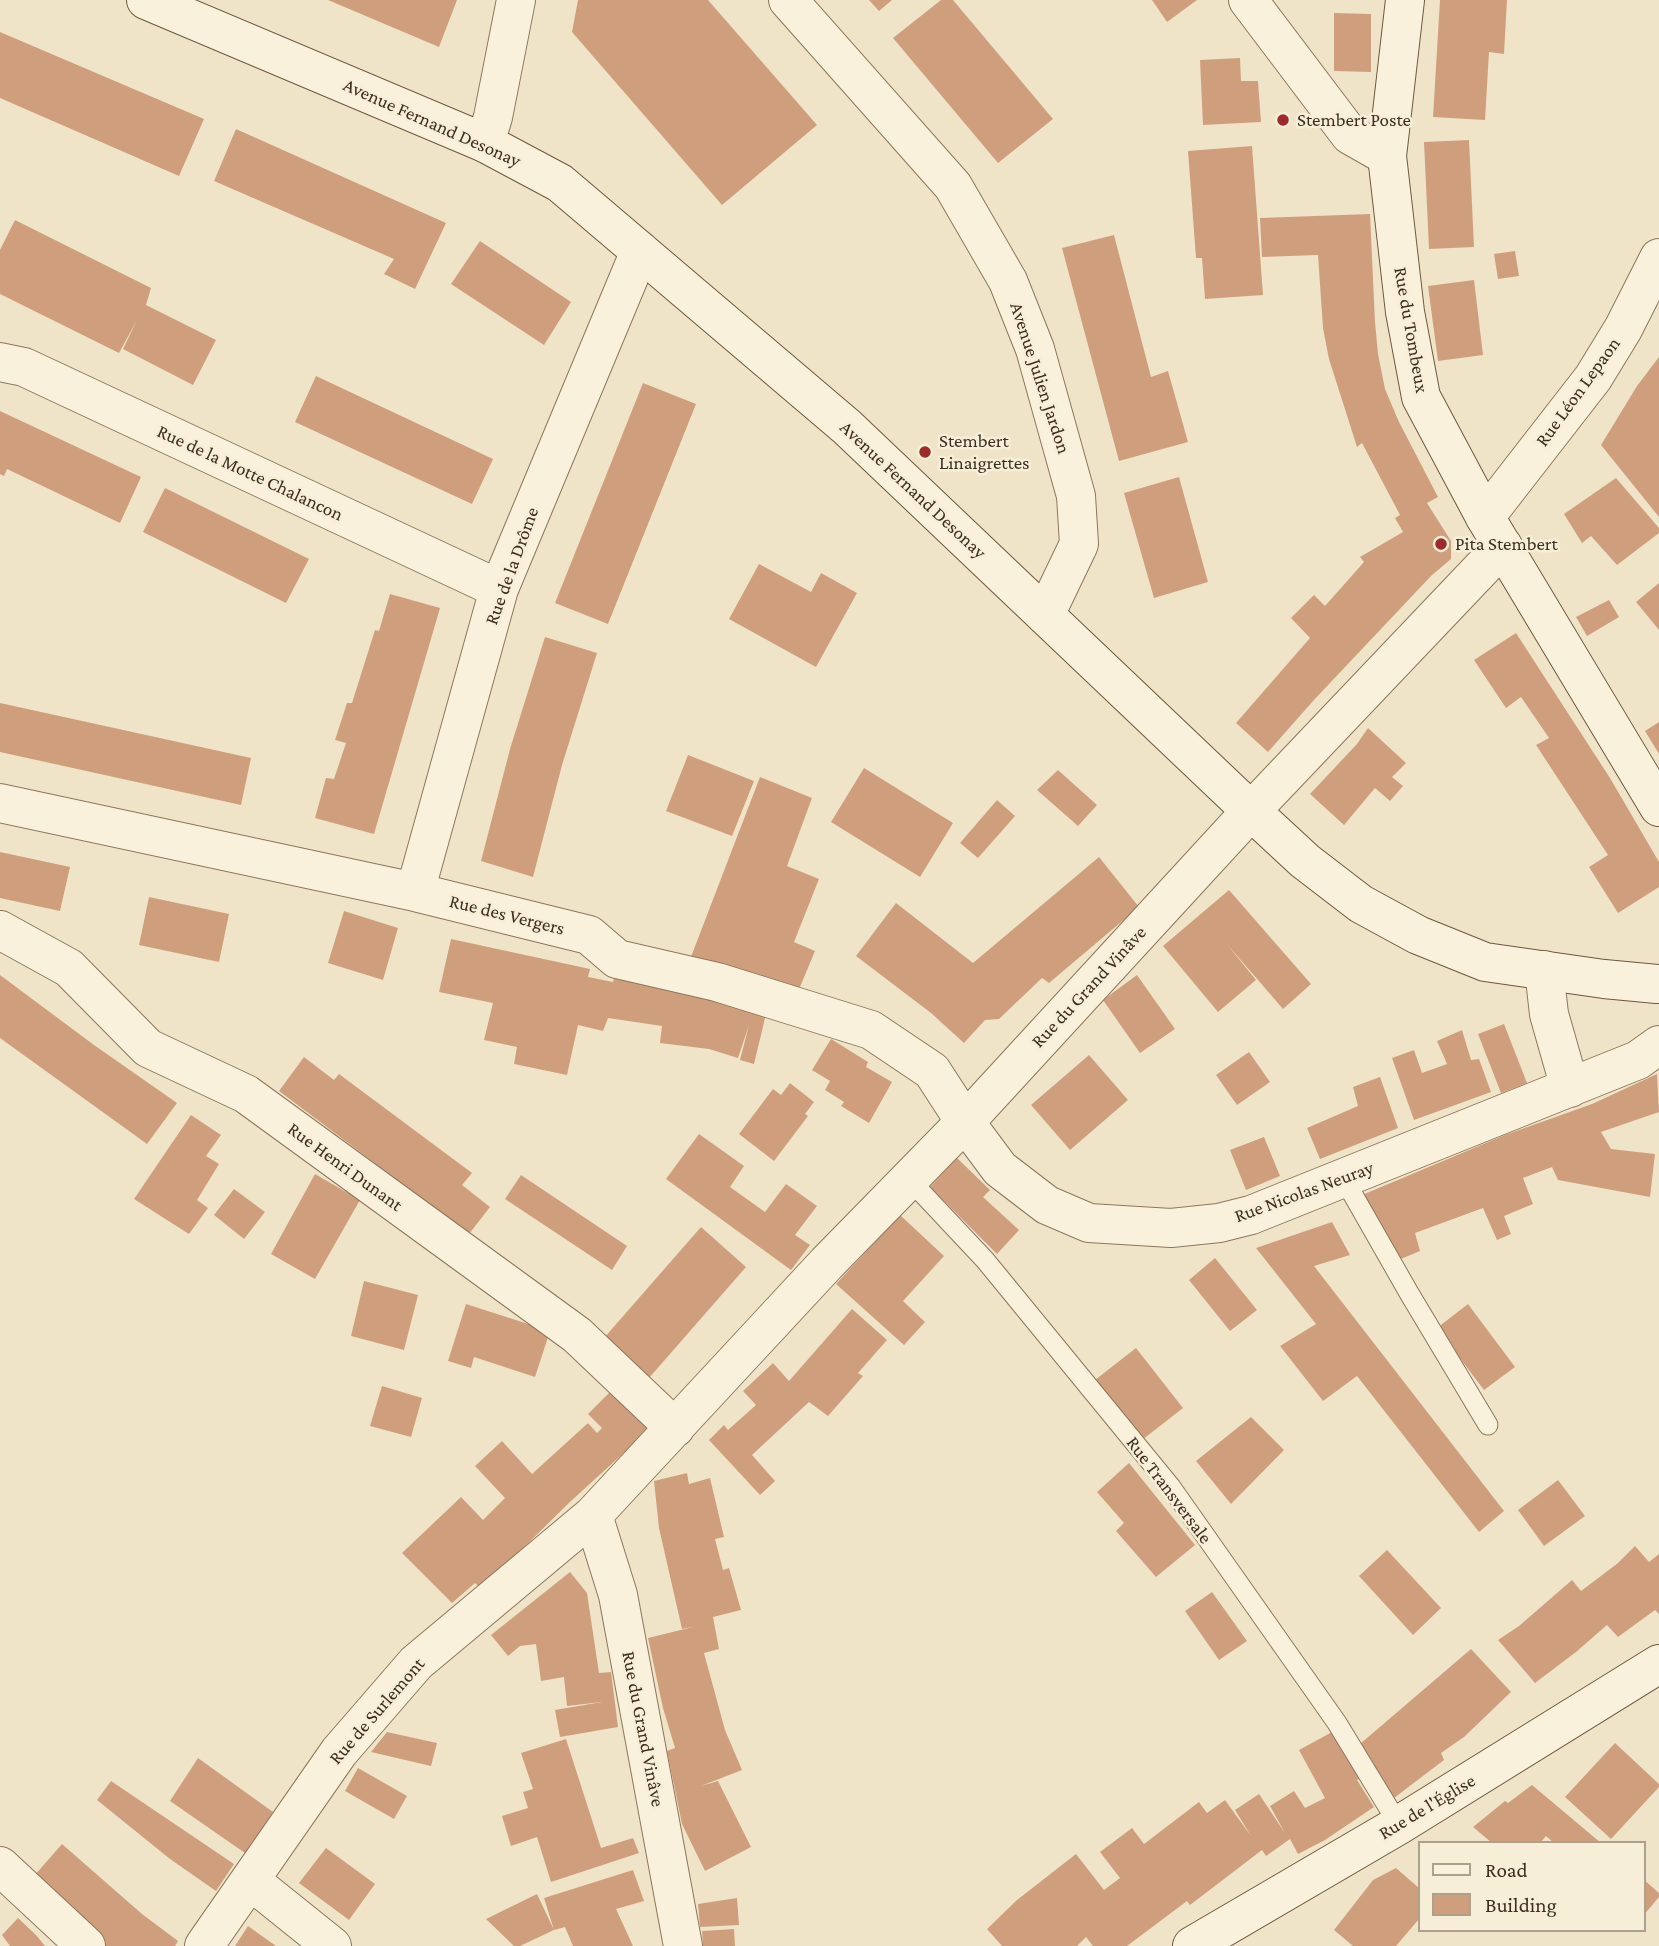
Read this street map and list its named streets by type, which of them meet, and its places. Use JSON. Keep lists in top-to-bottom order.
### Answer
{
  "streets": {
    "street": [
      "Avenue Fernand Desonay",
      "Rue du Tombeux",
      "Avenue Julien Jardon",
      "Rue Léon Lepaon",
      "Rue de la Motte Chalancon",
      "Rue de la Drôme",
      "Rue des Vergers",
      "Rue du Grand Vinâve",
      "Rue Henri Dunant",
      "Rue Nicolas Neuray",
      "Rue de Surlemont",
      "Rue de l'Église"
    ],
    "lane": ["Rue Transversale"]
  },
  "crossings": [
    ["Avenue Fernand Desonay", "Avenue Julien Jardon"],
    ["Avenue Fernand Desonay", "Rue de la Drôme"],
    ["Avenue Fernand Desonay", "Rue du Grand Vinâve"],
    ["Rue du Tombeux", "Rue Léon Lepaon"],
    ["Rue du Tombeux", "Rue du Grand Vinâve"],
    ["Rue Léon Lepaon", "Rue du Grand Vinâve"],
    ["Rue de la Motte Chalancon", "Rue de la Drôme"],
    ["Rue de la Drôme", "Rue des Vergers"],
    ["Rue des Vergers", "Rue du Grand Vinâve"],
    ["Rue des Vergers", "Rue Nicolas Neuray"],
    ["Rue du Grand Vinâve", "Rue Henri Dunant"],
    ["Rue du Grand Vinâve", "Rue Nicolas Neuray"],
    ["Rue du Grand Vinâve", "Rue Transversale"],
    ["Rue du Grand Vinâve", "Rue de Surlemont"],
    ["Rue Henri Dunant", "Rue de Surlemont"],
    ["Rue Transversale", "Rue de l'Église"]
  ],
  "places": ["Stembert Poste", "Stembert Linaigrettes", "Pita Stembert"],
  "legend": ["Road", "Building"]
}
